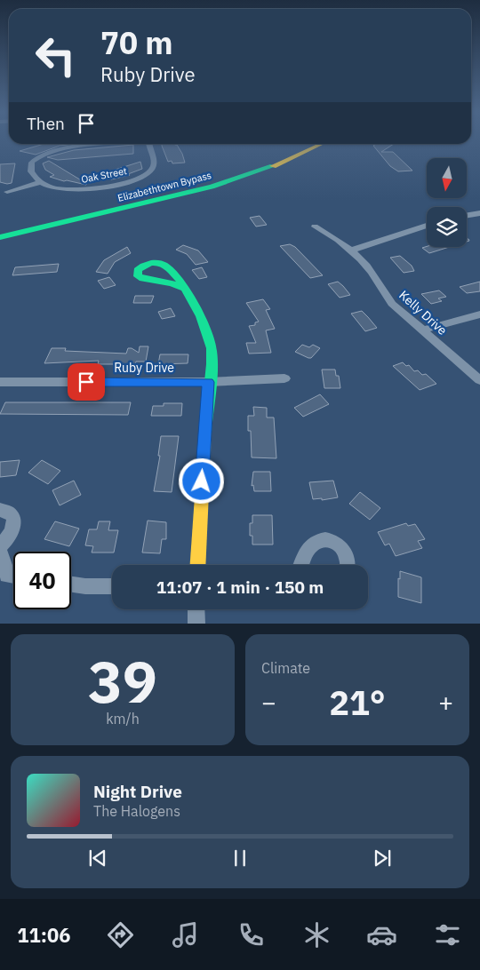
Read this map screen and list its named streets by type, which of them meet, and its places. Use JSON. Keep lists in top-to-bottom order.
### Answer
{
  "streets": {
    "main road": ["Elizabethtown Bypass"],
    "street": ["Oak Street", "Kelly Drive", "Ruby Drive"]
  },
  "north": "bottom",
  "page": {
    "turn": ["70 m", "Ruby Drive"],
    "then": "Then",
    "limit": "40",
    "trip": "11:07 · 1 min · 150 m",
    "tile": [
      ["39", "km/h"],
      "Climate"
    ],
    "heat": ["−", "21°", "+"],
    "song": ["Night Drive", "The Halogens"],
    "tabs": "11:06"
  }
}
